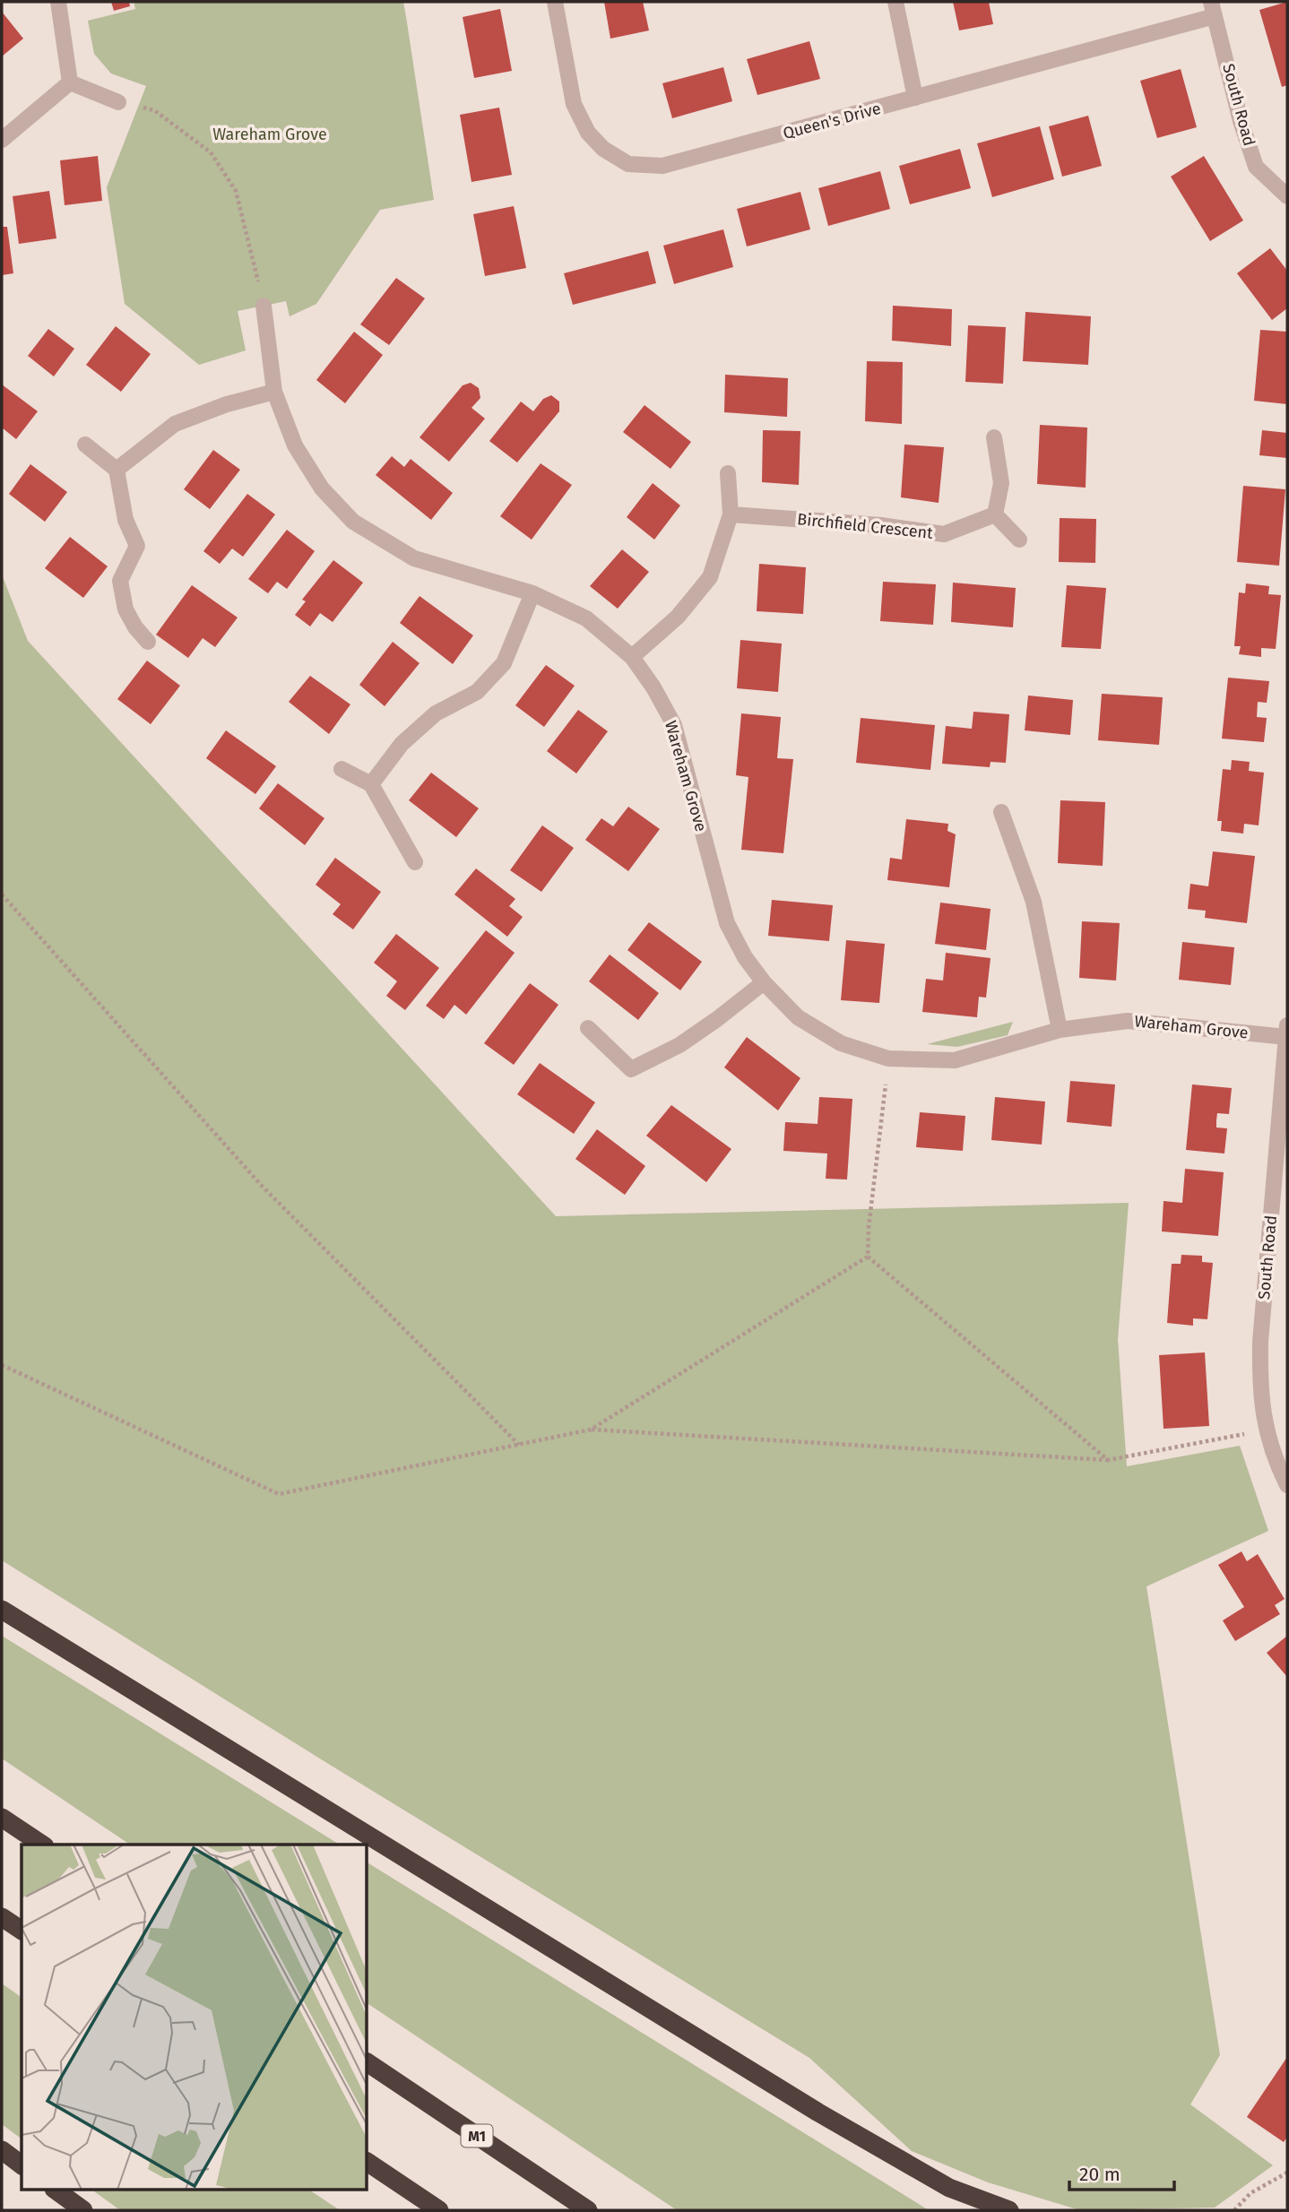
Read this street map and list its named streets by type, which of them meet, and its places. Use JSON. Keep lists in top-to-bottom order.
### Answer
{
  "streets": {
    "highway": ["M1"],
    "street": [
      "South Road",
      "Queen's Drive",
      "Birchfield Crescent",
      "Wareham Grove"
    ]
  },
  "crossings": [
    ["South Road", "Queen's Drive"],
    ["South Road", "Wareham Grove"]
  ],
  "parks": ["Wareham Grove"],
  "scale_bar": "20 m"
}
